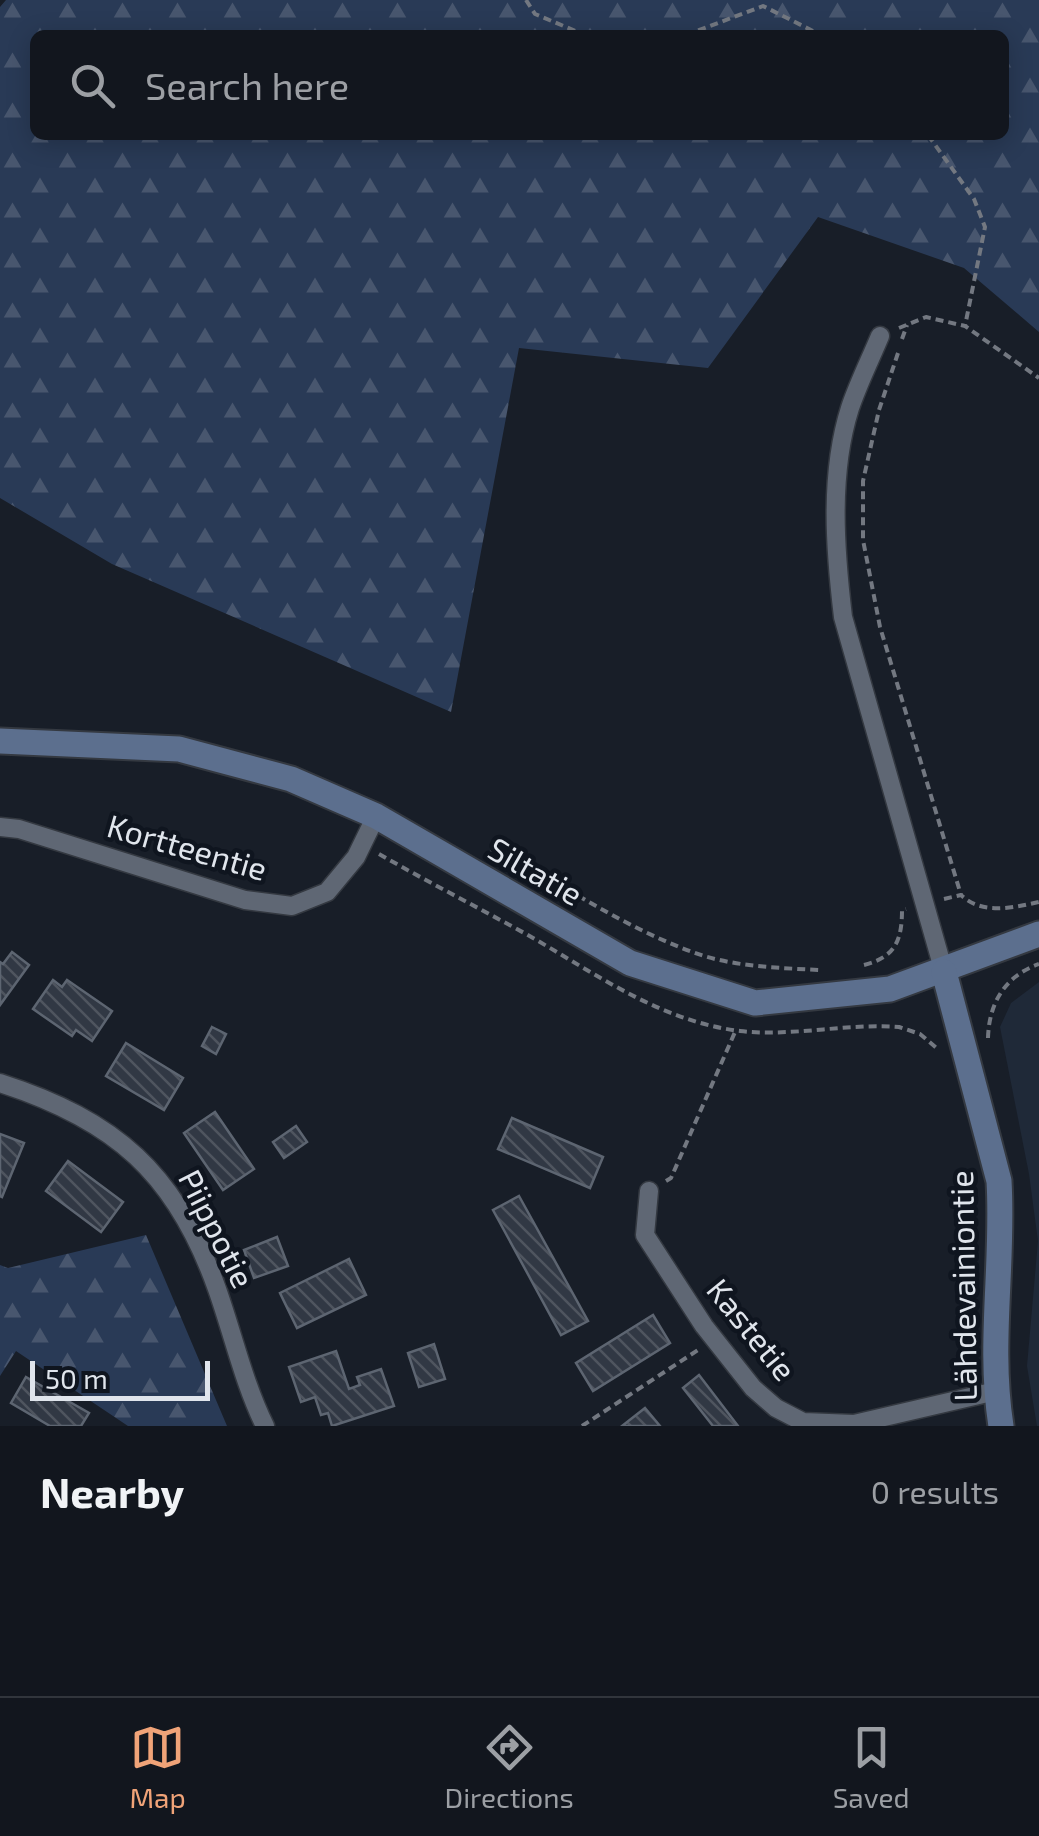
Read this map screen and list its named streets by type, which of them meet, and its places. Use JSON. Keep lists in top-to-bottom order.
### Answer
{
  "streets": {
    "main road": ["Siltatie", "Lähdevainiontie"],
    "street": ["Kortteentie", "Piippotie", "Kastetie"]
  },
  "crossings": [
    ["Kortteentie", "Siltatie"],
    ["Siltatie", "Lähdevainiontie"],
    ["Lähdevainiontie", "Kastetie"]
  ],
  "scale_bar": "50 m",
  "page": {
    "search": "Search here",
    "scale": "50 m",
    "heading": ["Nearby", "0 results"],
    "nav": ["Map", "Directions", "Saved"]
  }
}
